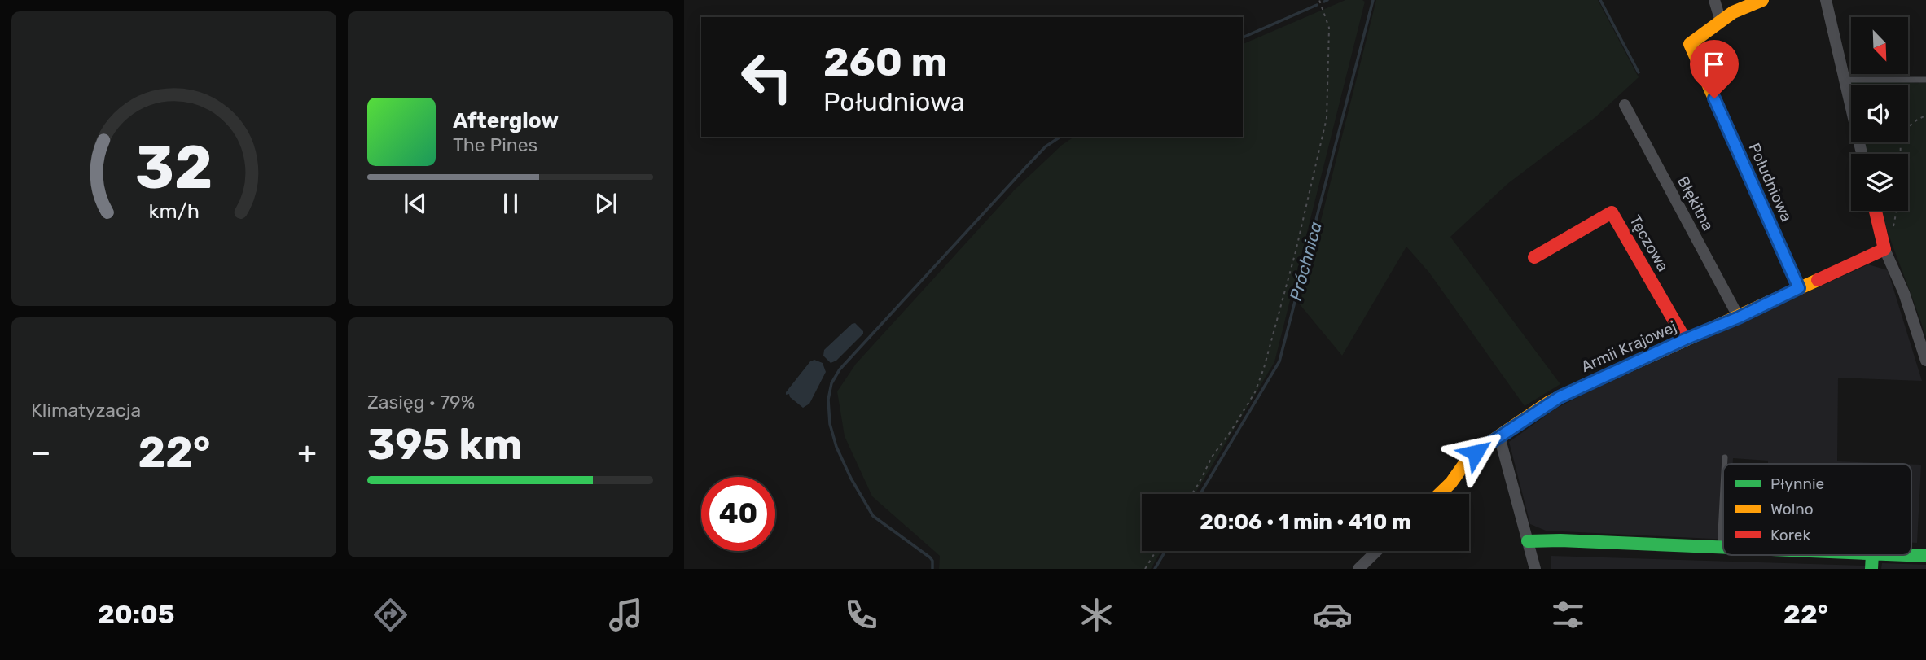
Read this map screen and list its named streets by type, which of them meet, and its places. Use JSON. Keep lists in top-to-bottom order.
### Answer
{
  "streets": {
    "street": [
      "Południowa",
      "Błękitna",
      "Tęczowa",
      "Armii Krajowej"
    ]
  },
  "crossings": [
    ["Południowa", "Armii Krajowej"],
    ["Błękitna", "Armii Krajowej"],
    ["Tęczowa", "Armii Krajowej"]
  ],
  "water": ["Próchnica"],
  "legend": ["Płynnie", "Wolno", "Korek"],
  "north": "bottom right",
  "page": {
    "turn": ["260 m", "Południowa"],
    "song": ["Afterglow", "The Pines"],
    "tile": [
      "Klimatyzacja",
      ["Zasięg · 79%", "395 km"]
    ],
    "heat": ["−", "22°", "+"],
    "limit": "40",
    "trip": "20:06 · 1 min · 410 m",
    "tabs": ["20:05", "22°"],
    "gauge": ["32", "km/h"]
  }
}
